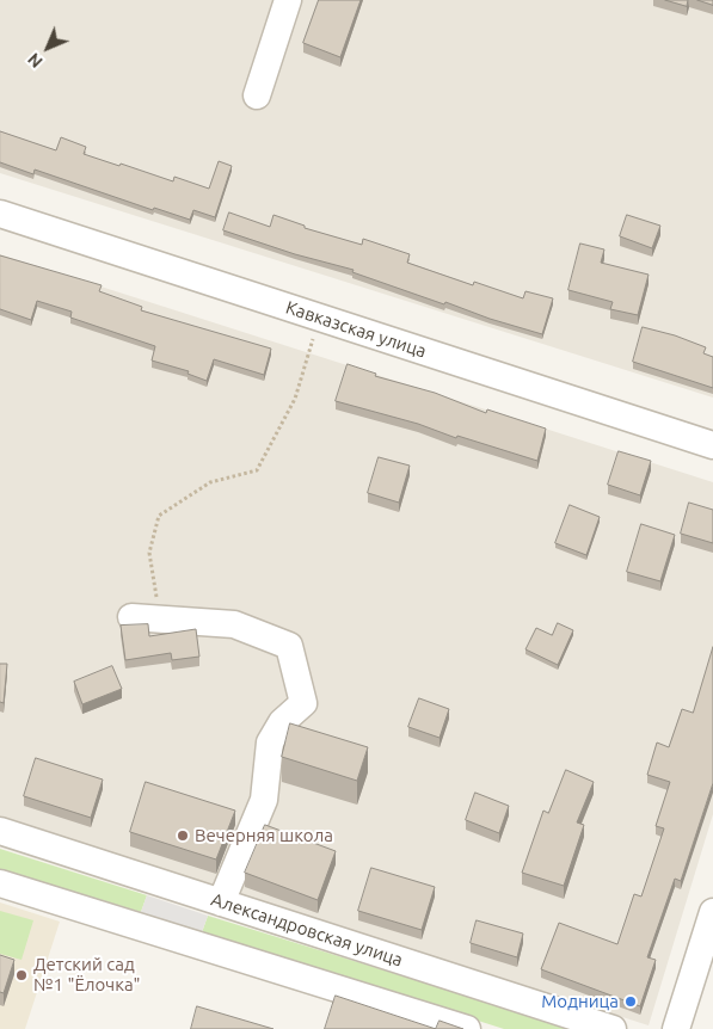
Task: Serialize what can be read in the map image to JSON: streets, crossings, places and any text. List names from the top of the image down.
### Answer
{
  "streets": {
    "street": ["Кавказская улица", "Александровская улица"]
  },
  "places": ["Вечерняя школа", "Детский сад №1 \"Ёлочка\"", "Модница"],
  "north": "bottom left"
}
